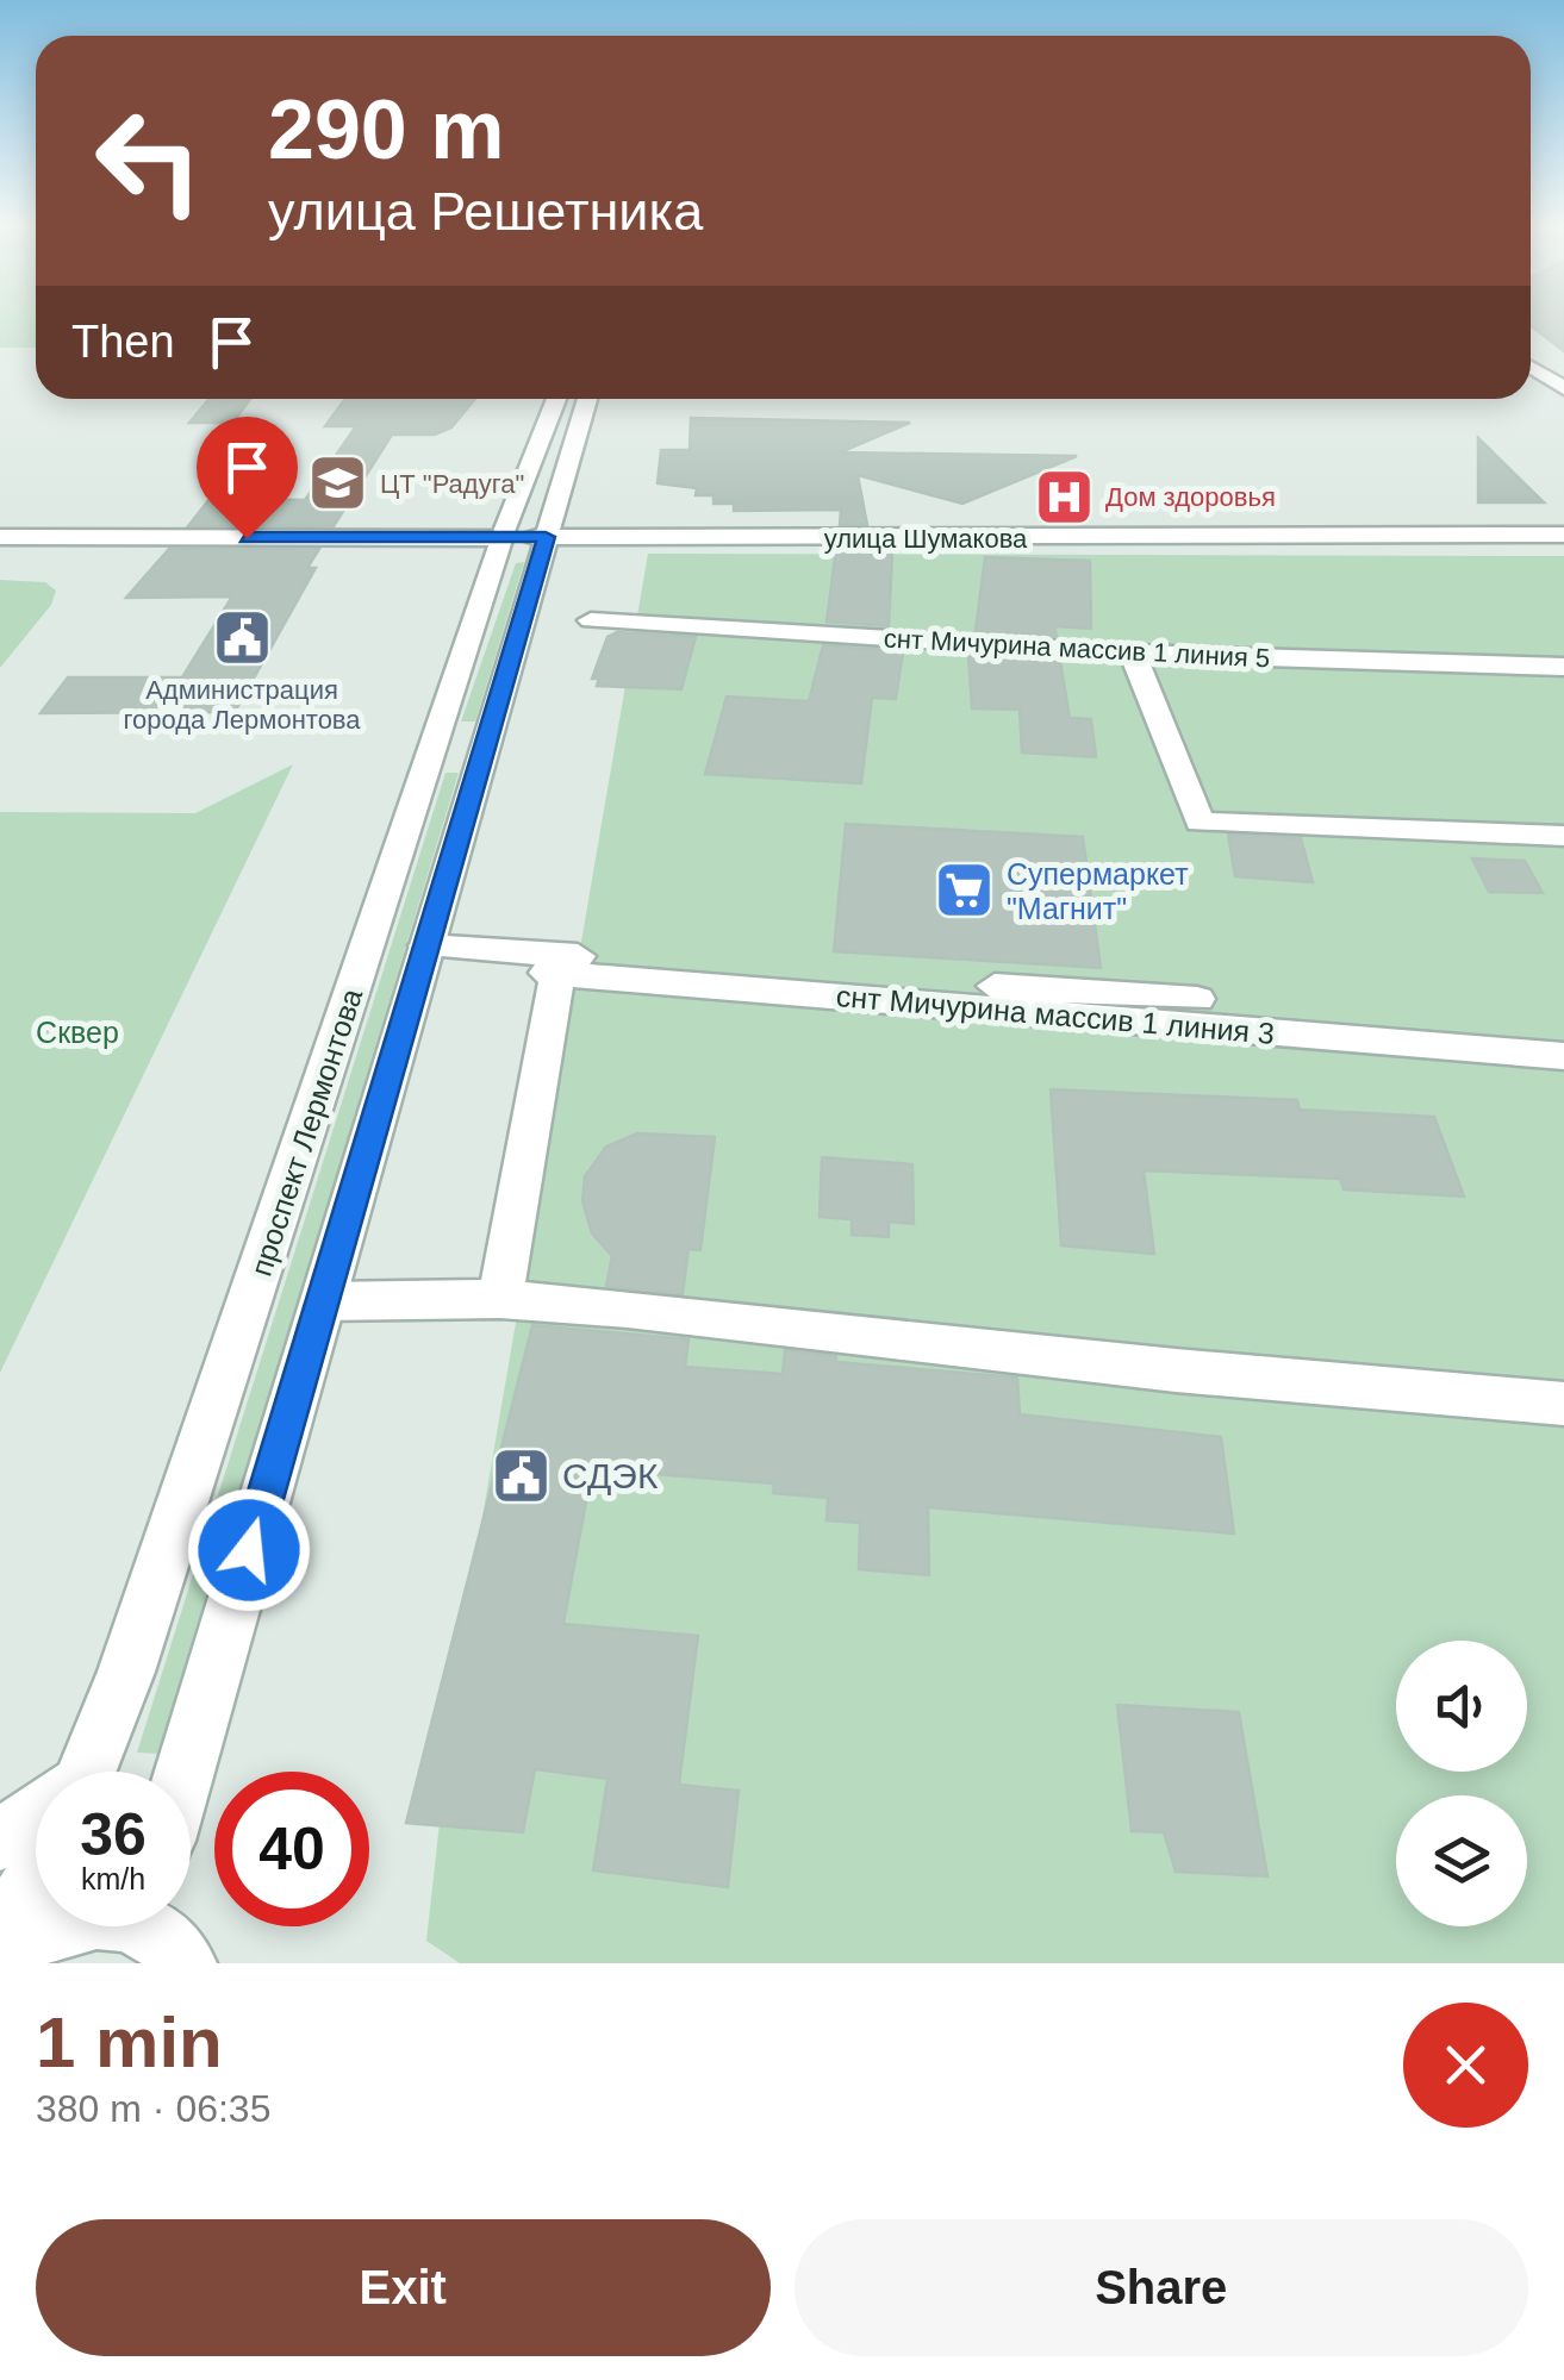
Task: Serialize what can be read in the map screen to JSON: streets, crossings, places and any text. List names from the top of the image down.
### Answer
{
  "streets": {
    "street": [
      "улица Шумакова",
      "снт Мичурина массив 1 линия 5",
      "снт Мичурина массив 1 линия 3",
      "проспект Лермонтова"
    ]
  },
  "crossings": [
    ["улица Шумакова", "проспект Лермонтова"]
  ],
  "parks": ["Сквер"],
  "places": {
    "school or university": ["ЦТ \"Радуга\""],
    "hospital": ["Дом здоровья"],
    "public building": ["Администрация города Лермонтова", "СДЭК"],
    "supermarket": ["Супермаркет \"Магнит\""]
  },
  "page": {
    "turn": ["290 m", "улица Решетника"],
    "then": "Then",
    "speed": "36 km/h",
    "limit": "40",
    "heading": ["1 min", "380 m · 06:35"],
    "buttons": ["Exit", "Share"]
  }
}
